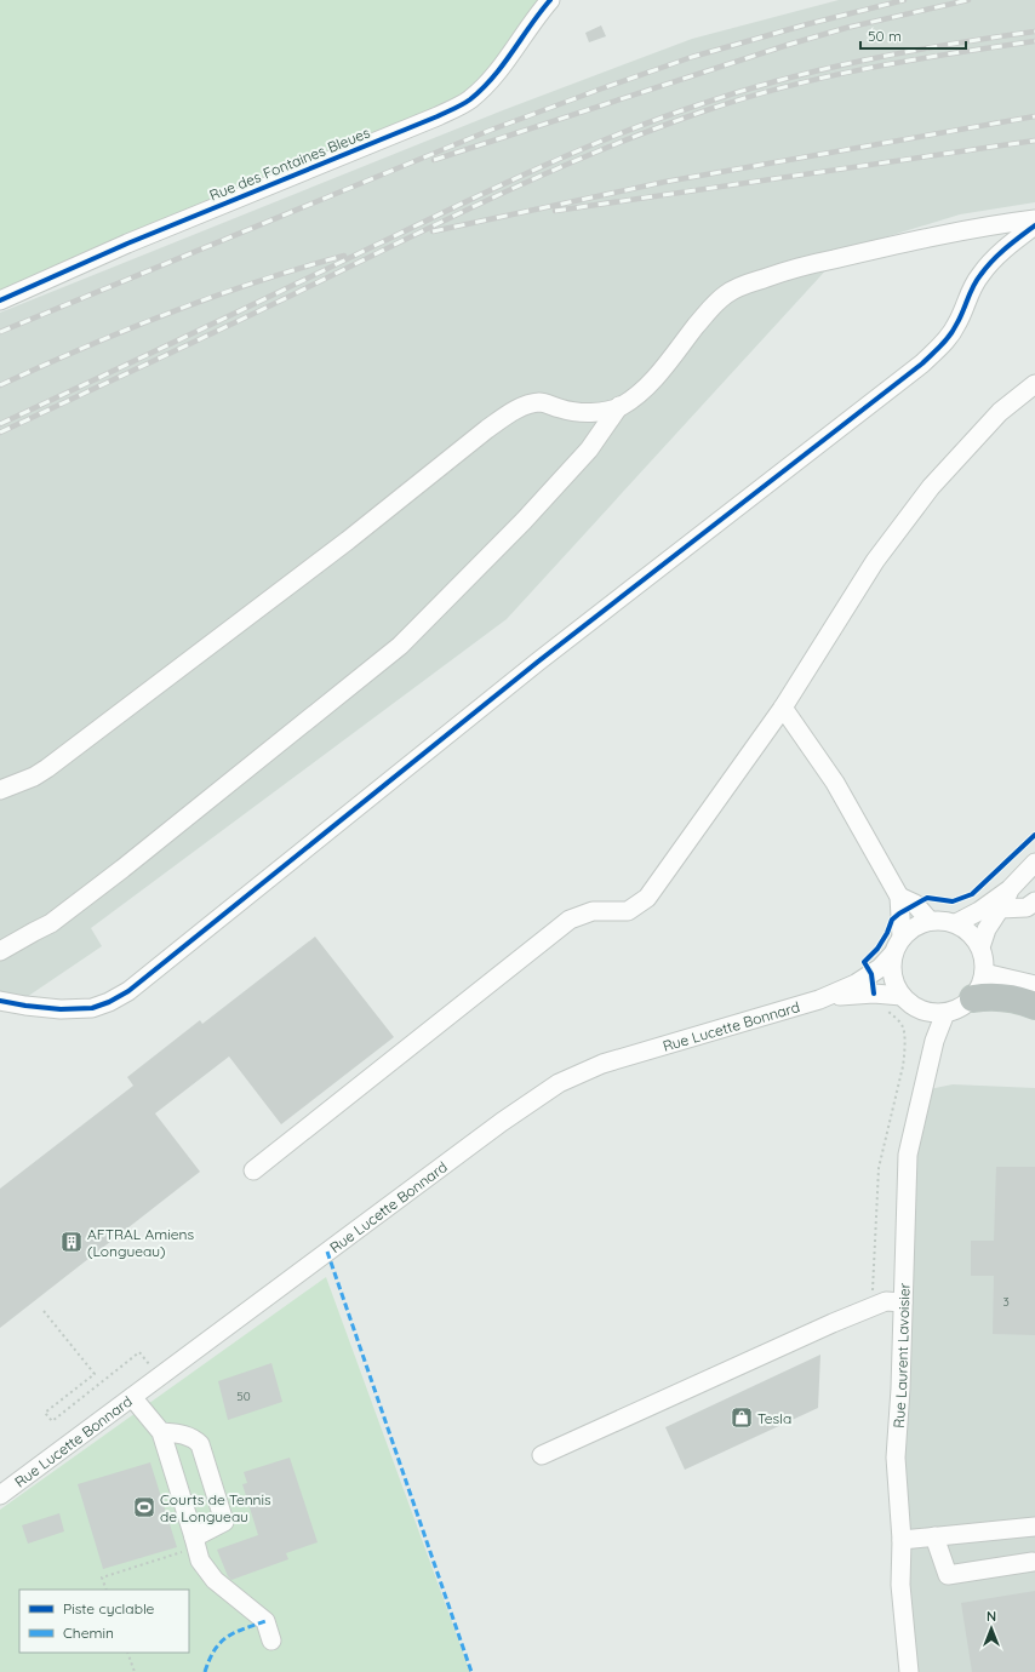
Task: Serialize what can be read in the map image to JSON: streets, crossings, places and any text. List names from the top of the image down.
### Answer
{
  "streets": {
    "street": ["Rue des Fontaines Bleues", "Rue Lucette Bonnard", "Rue Laurent Lavoisier"]
  },
  "crossings": [
    ["Rue Lucette Bonnard", "Rue Laurent Lavoisier"]
  ],
  "places": {
    "building": ["AFTRAL Amiens (Longueau)"],
    "shop": ["Tesla"],
    "sports": ["Courts de Tennis de Longueau"]
  },
  "house_numbers": ["3", "50"],
  "legend": ["Piste cyclable", "Chemin"],
  "scale_bar": "50 m",
  "north": "top"
}
